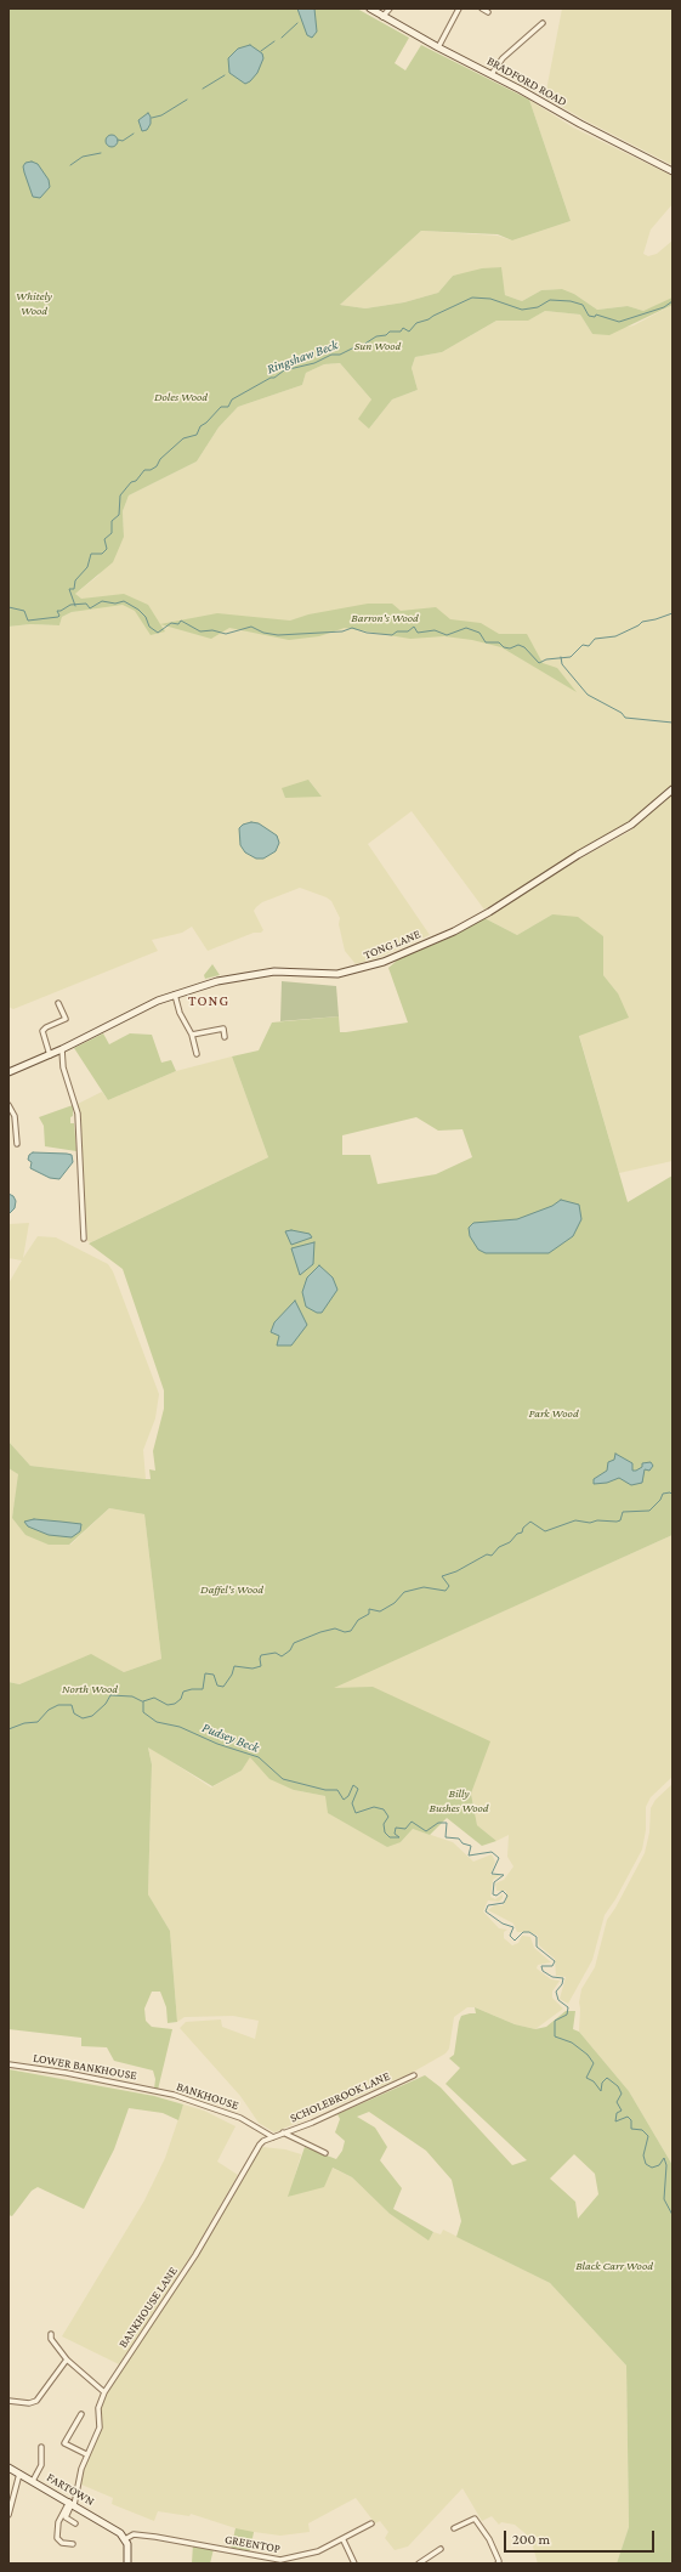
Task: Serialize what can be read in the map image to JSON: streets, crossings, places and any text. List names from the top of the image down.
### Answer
{
  "streets": {
    "street": [
      "BRADFORD ROAD",
      "TONG LANE",
      "LOWER BANKHOUSE",
      "BANKHOUSE",
      "SCHOLEBROOK LANE",
      "BANKHOUSE LANE",
      "FARTOWN",
      "GREENTOP"
    ]
  },
  "crossings": [
    ["LOWER BANKHOUSE", "BANKHOUSE"],
    ["BANKHOUSE", "SCHOLEBROOK LANE"],
    ["BANKHOUSE", "BANKHOUSE LANE"],
    ["SCHOLEBROOK LANE", "BANKHOUSE LANE"],
    ["BANKHOUSE LANE", "FARTOWN"],
    ["FARTOWN", "GREENTOP"]
  ],
  "districts": ["TONG"],
  "water": ["Ringshaw Beck", "Pudsey Beck"],
  "parks": [
    "Whitely Wood",
    "Sun Wood",
    "Doles Wood",
    "Barron's Wood",
    "Park Wood",
    "Daffel's Wood",
    "North Wood",
    "Billy Bushes Wood",
    "Black Carr Wood"
  ],
  "scale_bar": "200 m"
}
